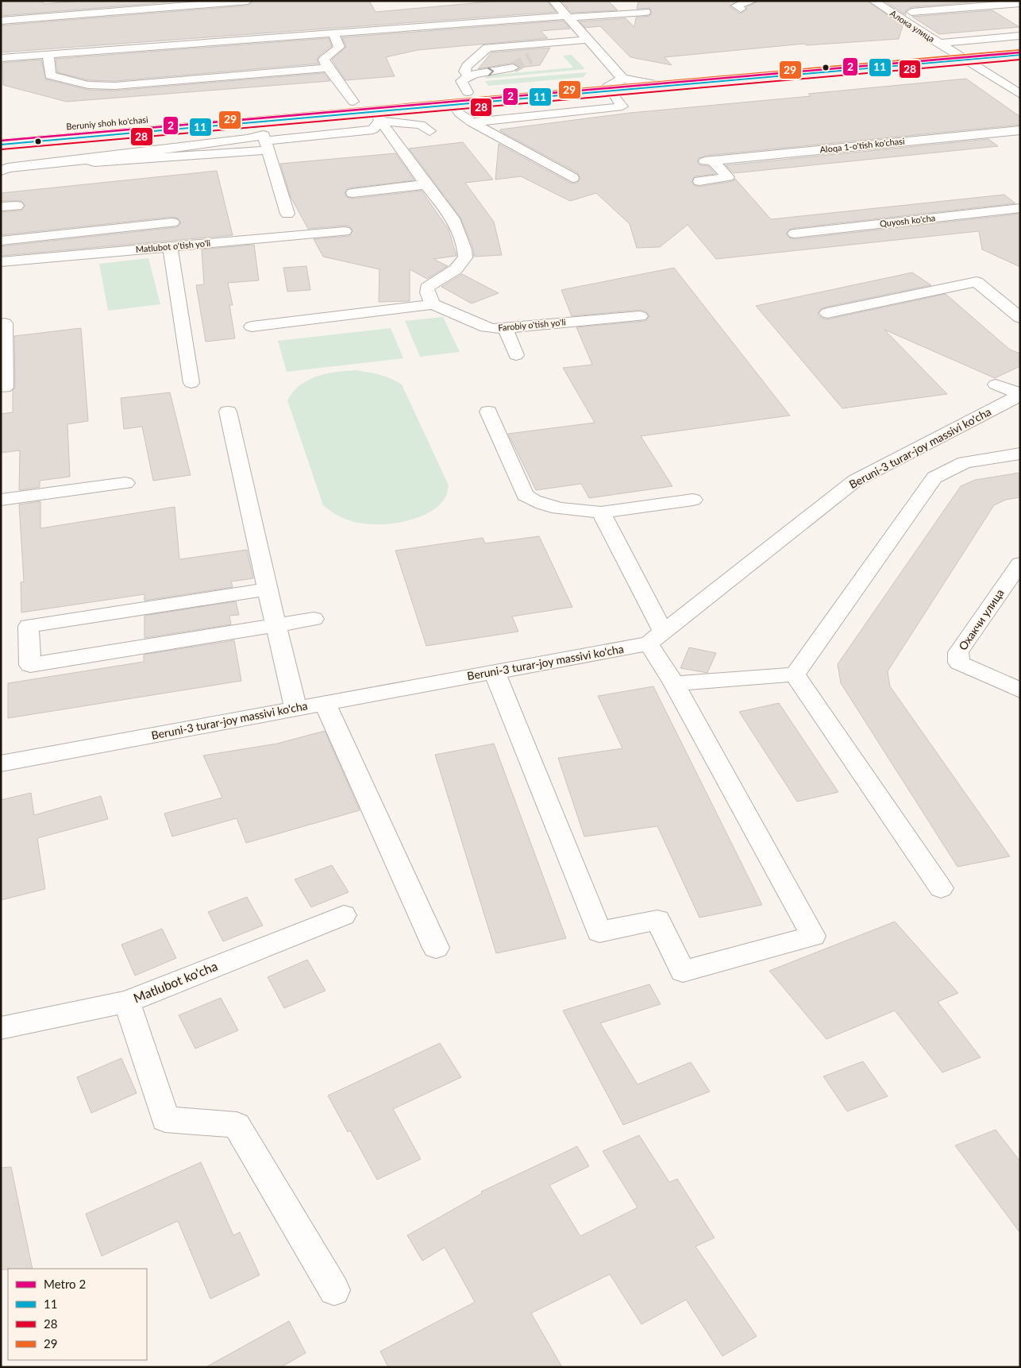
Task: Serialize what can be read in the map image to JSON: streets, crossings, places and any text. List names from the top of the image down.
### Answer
{
  "streets": {
    "main road": ["Beruniy shoh ko'chasi"],
    "street": [
      "Алока улица",
      "Aloqa 1-o'tish ko'chasi",
      "Quyosh ko'cha",
      "Matlubot o'tish yo'li",
      "Farobiy o'tish yo'li",
      "Beruni-3 turar-joy massivi ko'cha",
      "Охакчи улица",
      "Matlubot ko'cha"
    ]
  },
  "crossings": [
    ["Алока улица", "Beruniy shoh ko'chasi"]
  ],
  "lines": [
    "transit line 29",
    "metro line 2",
    "transit line 11",
    "transit line 28"
  ],
  "legend": [
    "Metro 2",
    "11",
    "28",
    "29"
  ]
}
